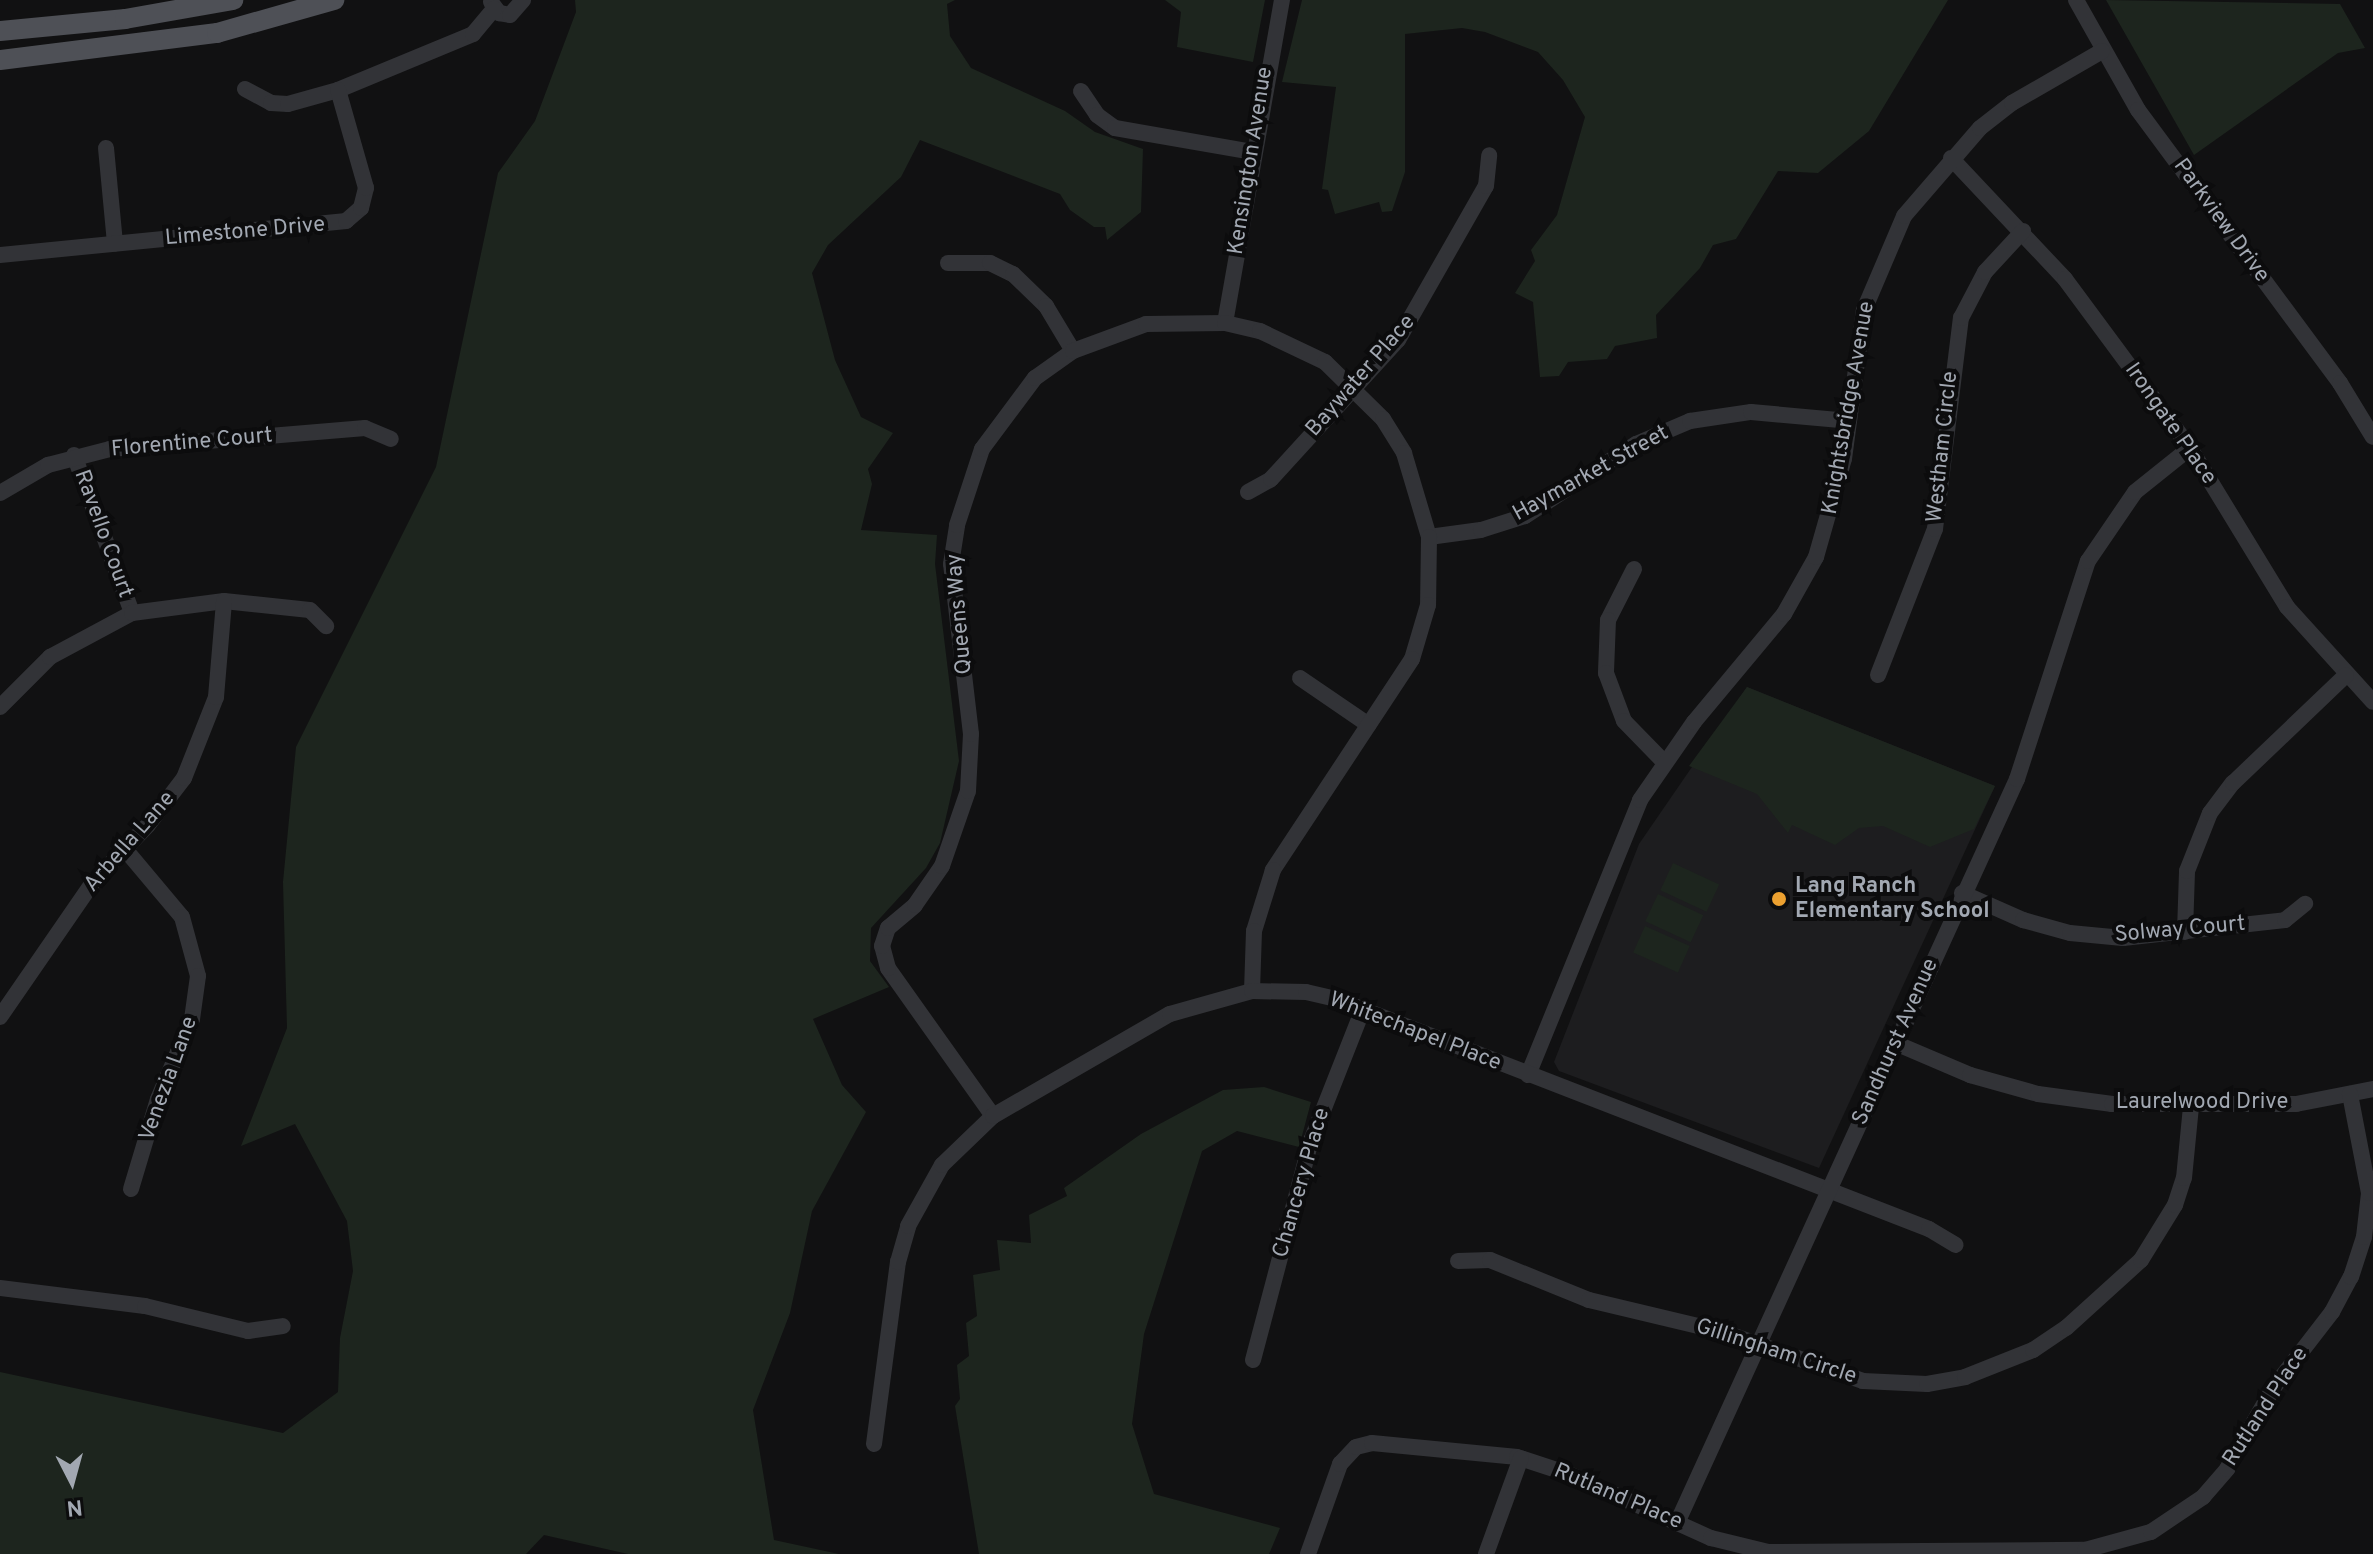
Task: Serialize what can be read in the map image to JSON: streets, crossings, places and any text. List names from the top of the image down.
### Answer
{
  "streets": {
    "street": [
      "Kensington Avenue",
      "Parkview Drive",
      "Limestone Drive",
      "Baywater Place",
      "Knightsbridge Avenue",
      "Irongate Place",
      "Florentine Court",
      "Westham Circle",
      "Haymarket Street",
      "Ravello Court",
      "Queens Way",
      "Arbella Lane",
      "Solway Court",
      "Whitechapel Place",
      "Sandhurst Avenue",
      "Venezia Lane",
      "Laurelwood Drive",
      "Chancery Place",
      "Gillingham Circle",
      "Rutland Place"
    ]
  },
  "crossings": [
    ["Kensington Avenue", "Queens Way"],
    ["Parkview Drive", "Knightsbridge Avenue"],
    ["Baywater Place", "Queens Way"],
    ["Knightsbridge Avenue", "Irongate Place"],
    ["Knightsbridge Avenue", "Haymarket Street"],
    ["Knightsbridge Avenue", "Whitechapel Place"],
    ["Irongate Place", "Westham Circle"],
    ["Irongate Place", "Sandhurst Avenue"],
    ["Florentine Court", "Ravello Court"],
    ["Haymarket Street", "Queens Way"],
    ["Queens Way", "Whitechapel Place"],
    ["Arbella Lane", "Venezia Lane"],
    ["Solway Court", "Sandhurst Avenue"],
    ["Whitechapel Place", "Sandhurst Avenue"],
    ["Whitechapel Place", "Chancery Place"],
    ["Sandhurst Avenue", "Laurelwood Drive"],
    ["Sandhurst Avenue", "Gillingham Circle"],
    ["Sandhurst Avenue", "Rutland Place"],
    ["Laurelwood Drive", "Gillingham Circle"],
    ["Laurelwood Drive", "Rutland Place"]
  ],
  "places": ["Lang Ranch Elementary School"],
  "north": "bottom"
}
